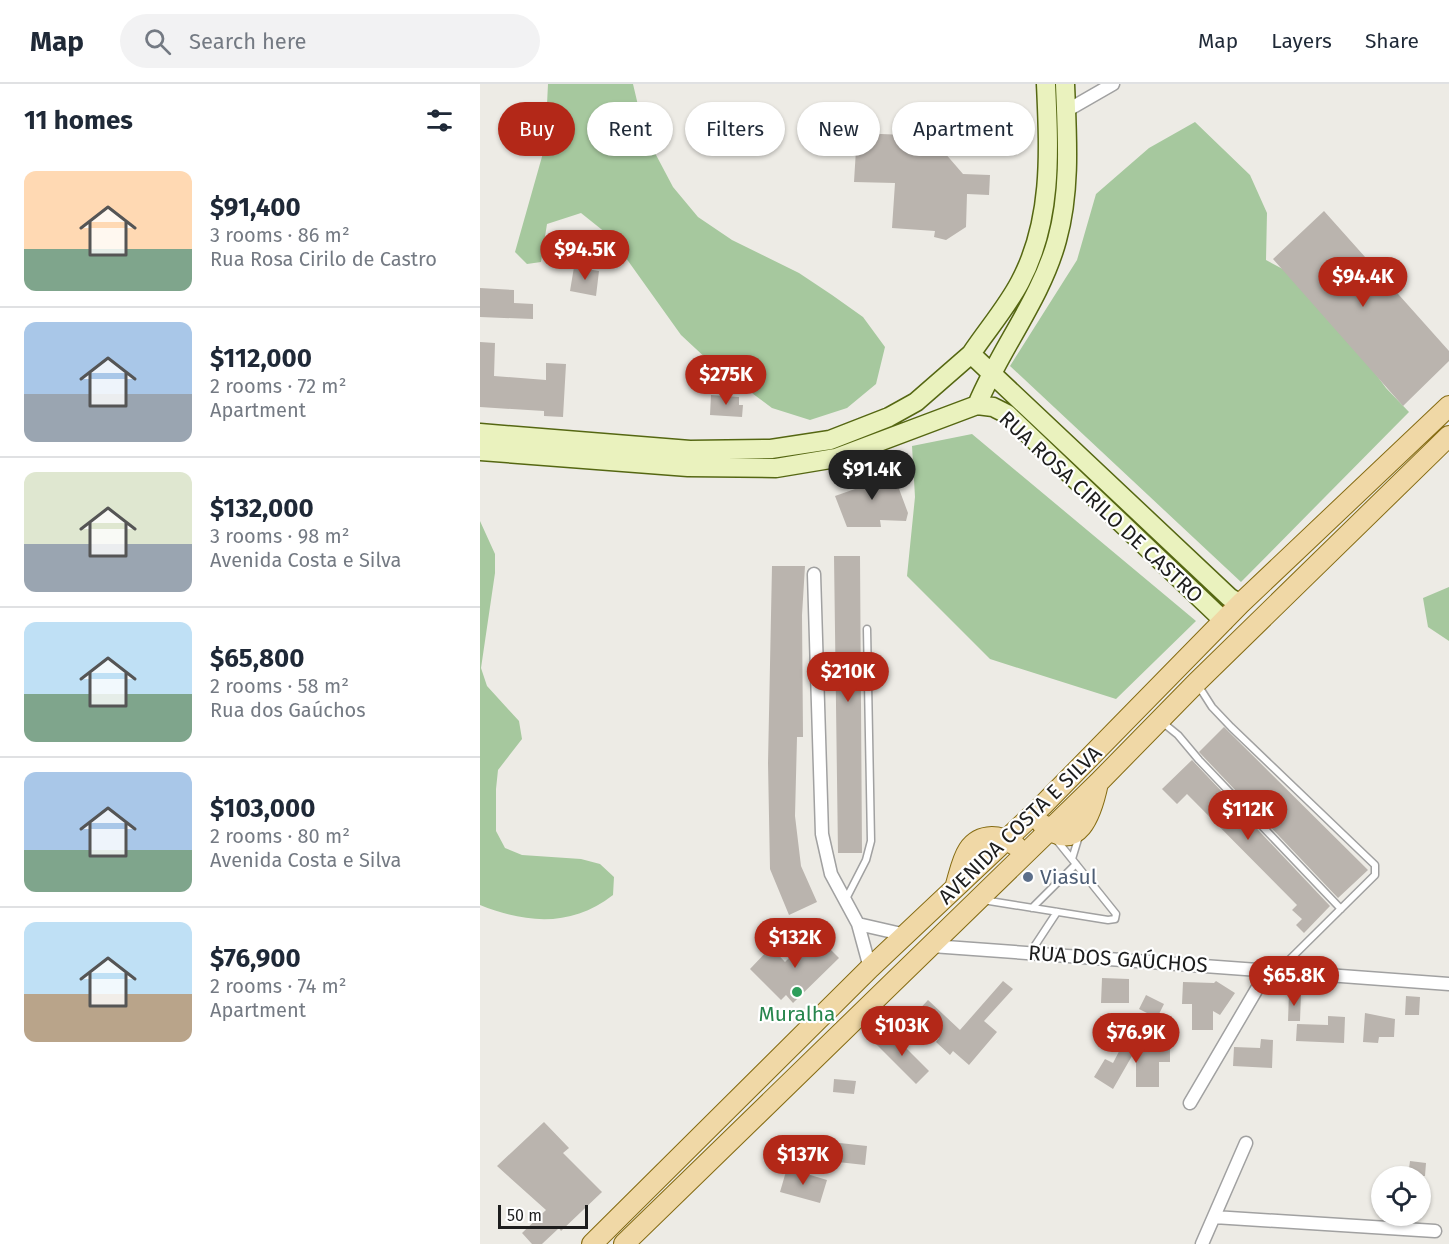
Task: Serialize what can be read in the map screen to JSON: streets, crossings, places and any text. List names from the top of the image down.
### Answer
{
  "streets": {
    "main road": ["RUA ROSA CIRILO DE CASTRO", "AVENIDA COSTA E SILVA"],
    "street": ["RUA DOS GAÚCHOS"]
  },
  "crossings": [
    ["RUA ROSA CIRILO DE CASTRO", "AVENIDA COSTA E SILVA"],
    ["AVENIDA COSTA E SILVA", "RUA DOS GAÚCHOS"]
  ],
  "places": ["Viasul", "Muralha"],
  "scale_bar": "50 m",
  "page": {
    "header": "Map",
    "search": "Search here",
    "nav": ["Map", "Layers", "Share"],
    "heading": "11 homes",
    "chip": [
      "Buy",
      "Rent",
      "Filters",
      "New",
      "Apartment"
    ],
    "list": [
      {
        "name": "$91,400",
        "note": "3 rooms · 86 m² · Rua Rosa Cirilo de Castro"
      },
      {
        "name": "$112,000",
        "note": "2 rooms · 72 m² · Apartment"
      },
      {
        "name": "$132,000",
        "note": "3 rooms · 98 m² · Avenida Costa e Silva"
      },
      {
        "name": "$65,800",
        "note": "2 rooms · 58 m² · Rua dos Gaúchos"
      },
      {
        "name": "$103,000",
        "note": "2 rooms · 80 m² · Avenida Costa e Silva"
      },
      {
        "name": "$76,900",
        "note": "2 rooms · 74 m² · Apartment"
      }
    ],
    "price": [
      "$94.5K",
      "$94.4K",
      "$275K",
      "$91.4K",
      "$210K",
      "$112K",
      "$132K",
      "$65.8K",
      "$103K",
      "$76.9K",
      "$137K"
    ],
    "scale": "50 m"
  }
}
